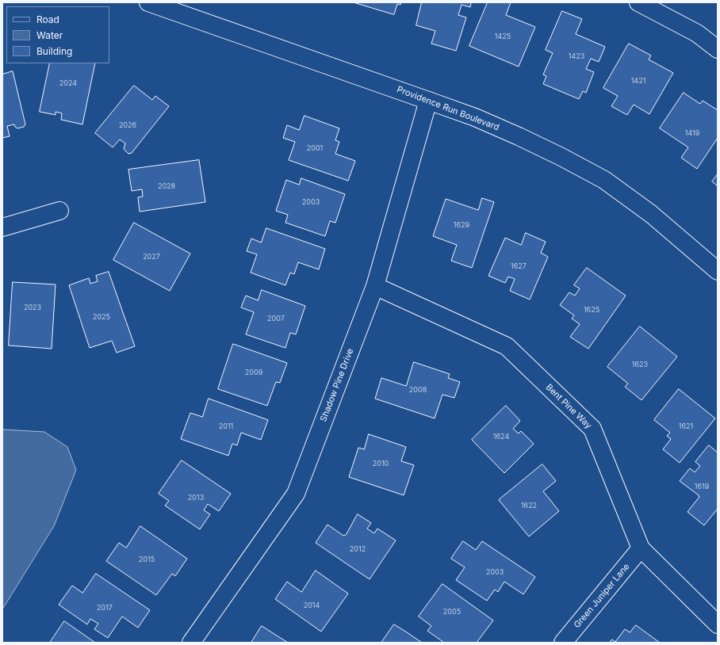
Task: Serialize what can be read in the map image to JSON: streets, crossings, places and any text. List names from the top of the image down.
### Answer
{
  "streets": {
    "street": [
      "Providence Run Boulevard",
      "Shadow Pine Drive",
      "Bent Pine Way",
      "Green Juniper Lane"
    ]
  },
  "crossings": [
    ["Providence Run Boulevard", "Shadow Pine Drive"],
    ["Shadow Pine Drive", "Bent Pine Way"],
    ["Bent Pine Way", "Green Juniper Lane"]
  ],
  "house_numbers": [
    "1425",
    "1423",
    "1421",
    "2024",
    "2026",
    "1419",
    "2001",
    "2028",
    "2003",
    "1629",
    "2027",
    "1627",
    "2023",
    "1625",
    "2025",
    "2007",
    "1623",
    "2009",
    "2008",
    "2011",
    "1621",
    "1624",
    "2010",
    "1619",
    "2013",
    "1622",
    "2012",
    "2015",
    "2003",
    "2014",
    "2017",
    "2005"
  ],
  "legend": ["Road", "Water", "Building"]
}
